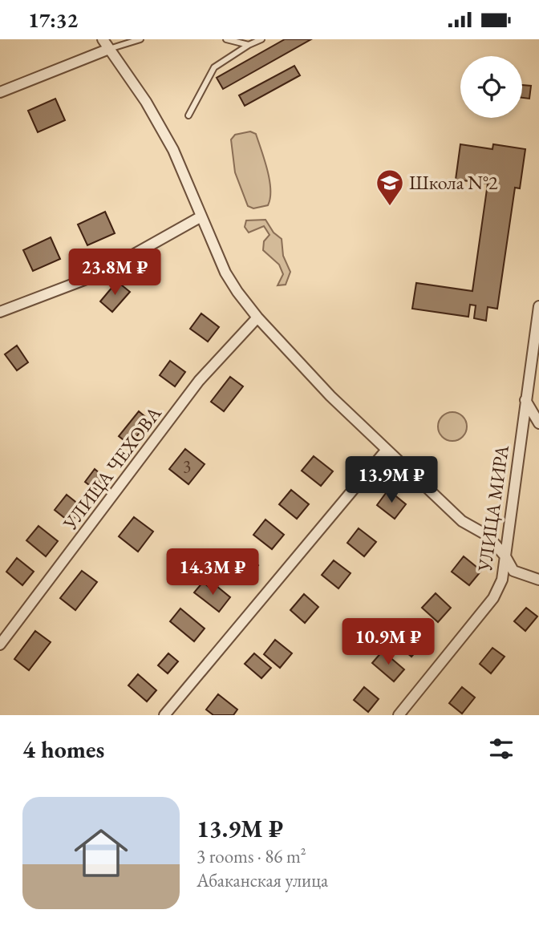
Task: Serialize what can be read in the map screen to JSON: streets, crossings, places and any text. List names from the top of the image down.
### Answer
{
  "streets": {
    "street": ["УЛИЦА ЧЕХОВА", "УЛИЦА МИРА"]
  },
  "places": {
    "school or university": ["Школа N°2"]
  },
  "house_numbers": ["3"],
  "page": {
    "status": "17:32",
    "price": [
      "23.8M ₽",
      "13.9M ₽",
      "14.3M ₽",
      "10.9M ₽"
    ],
    "heading": "4 homes",
    "list": [
      {
        "name": "13.9M ₽",
        "note": "3 rooms · 86 m² · Абаканская улица"
      }
    ]
  }
}
